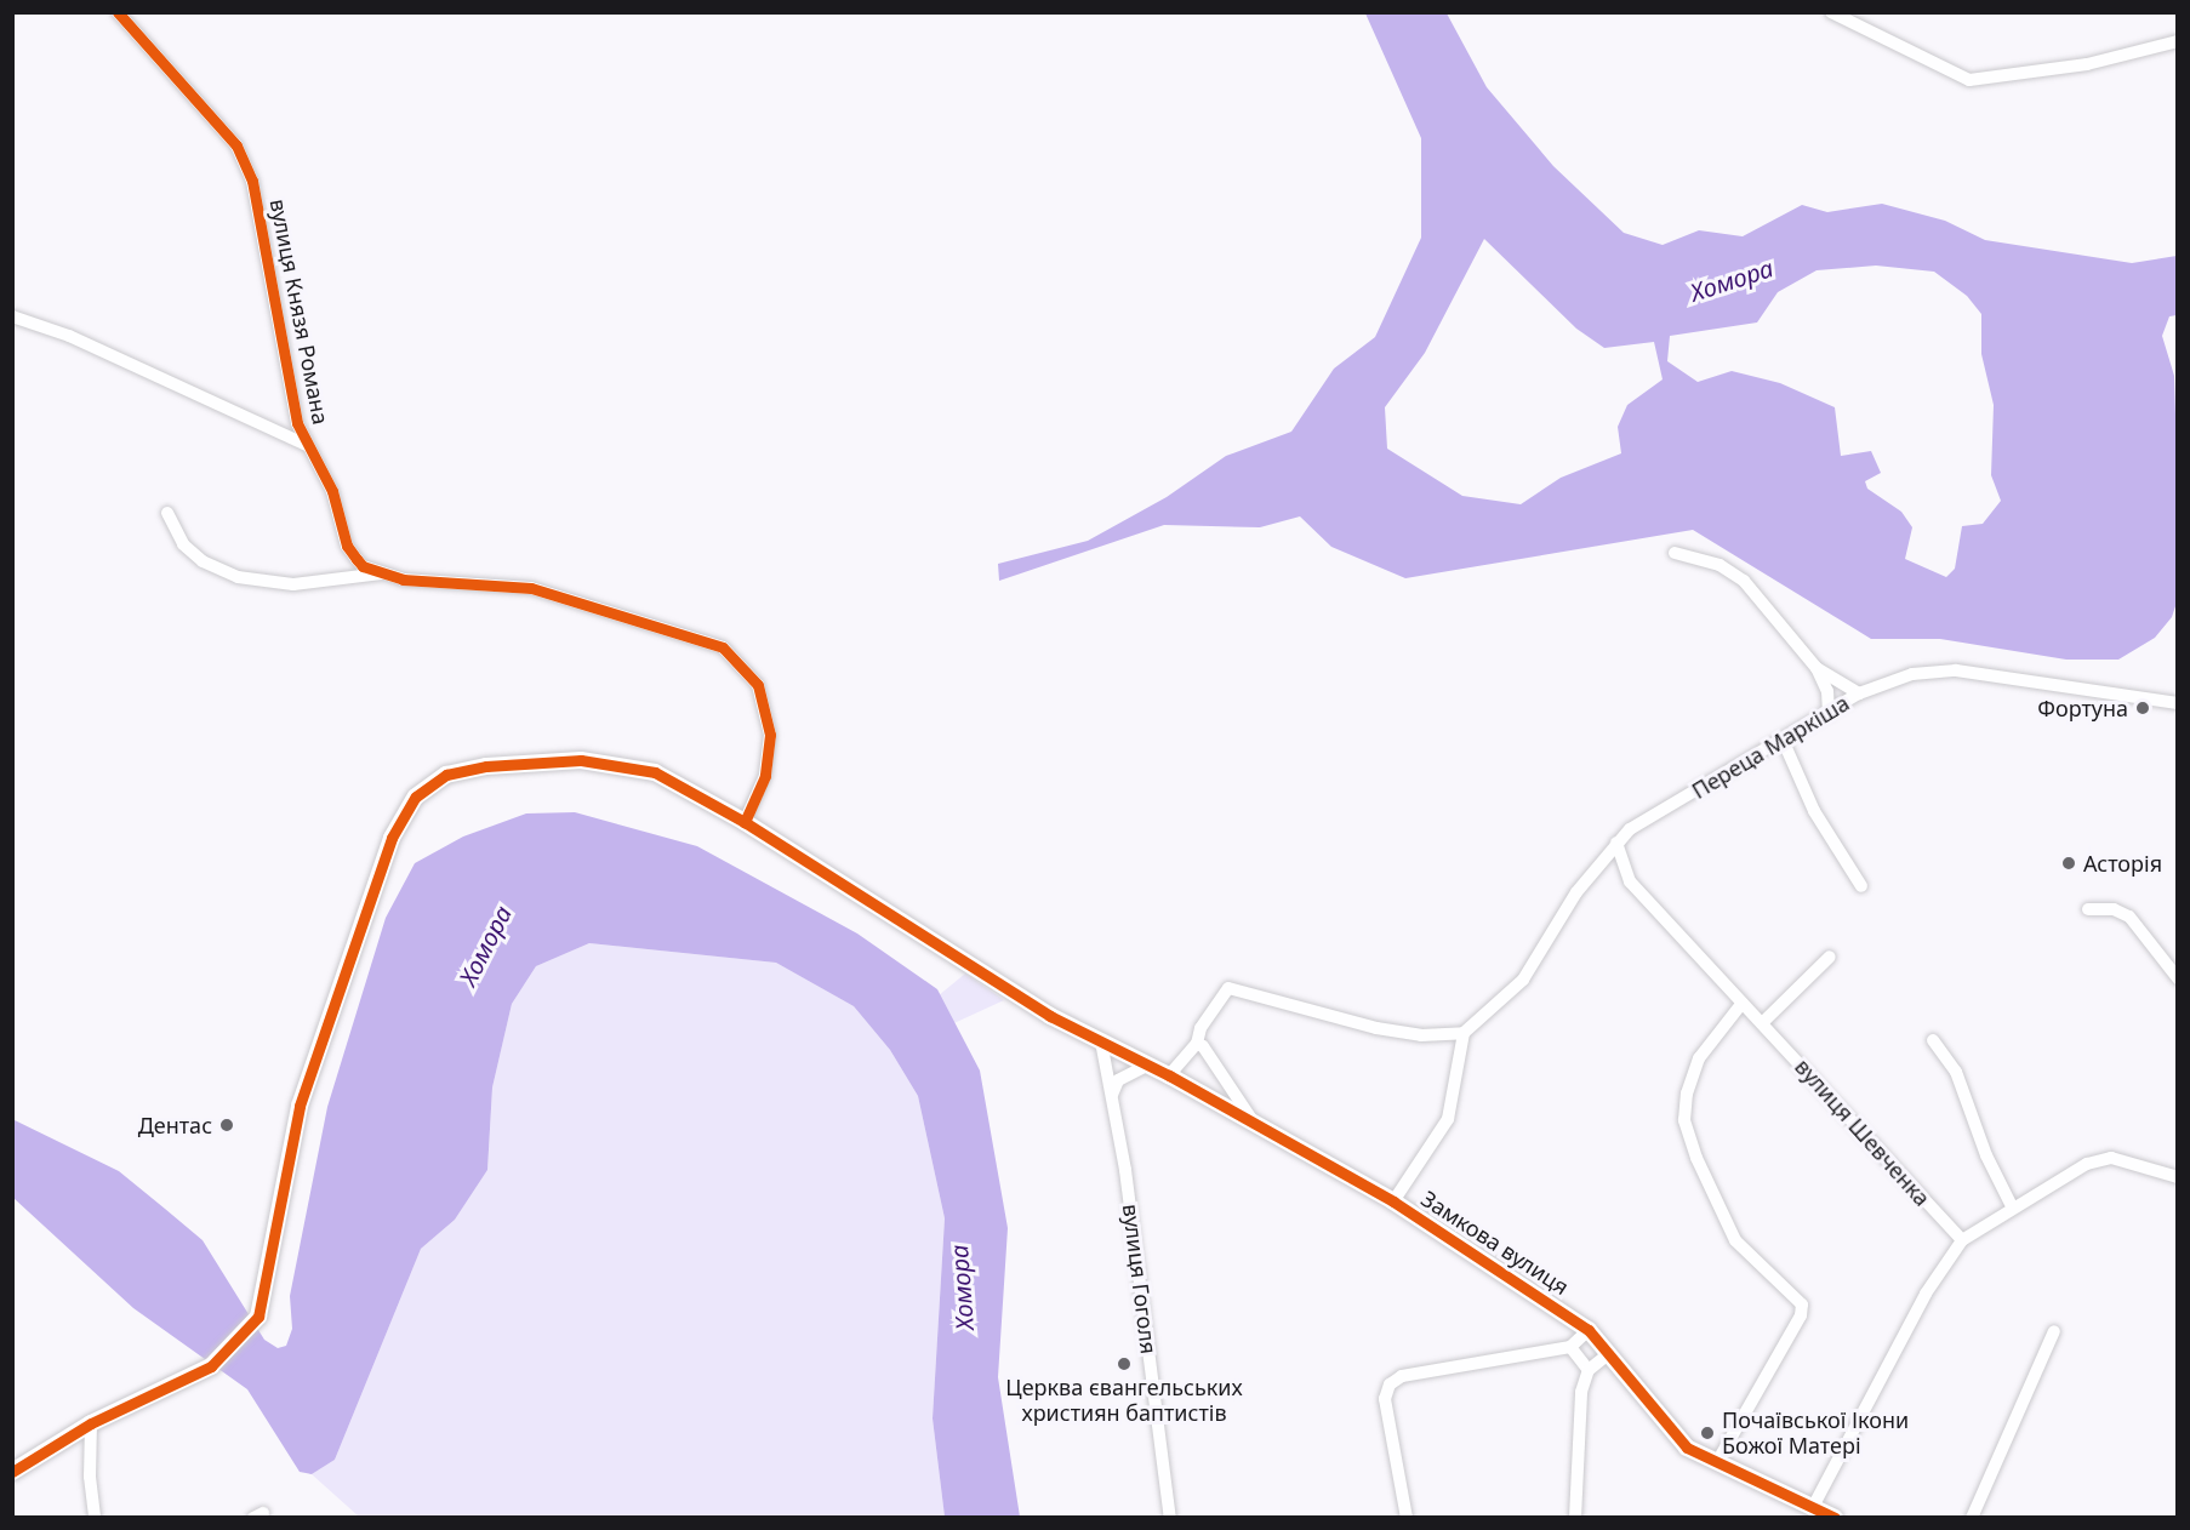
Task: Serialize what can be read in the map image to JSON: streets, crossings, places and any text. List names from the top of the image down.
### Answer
{
  "streets": {
    "street": [
      "вулиця Князя Романа",
      "Переца Маркіша",
      "вулиця Шевченка",
      "Замкова вулиця",
      "вулиця Гоголя"
    ]
  },
  "crossings": [
    ["Переца Маркіша", "вулиця Шевченка"],
    ["Замкова вулиця", "вулиця Гоголя"]
  ],
  "water": ["Хомора"],
  "places": [
    "Фортуна",
    "Асторія",
    "Дентас",
    "Церква євангельських християн баптистів",
    "Почаївської Ікони Божої Матері"
  ]
}
